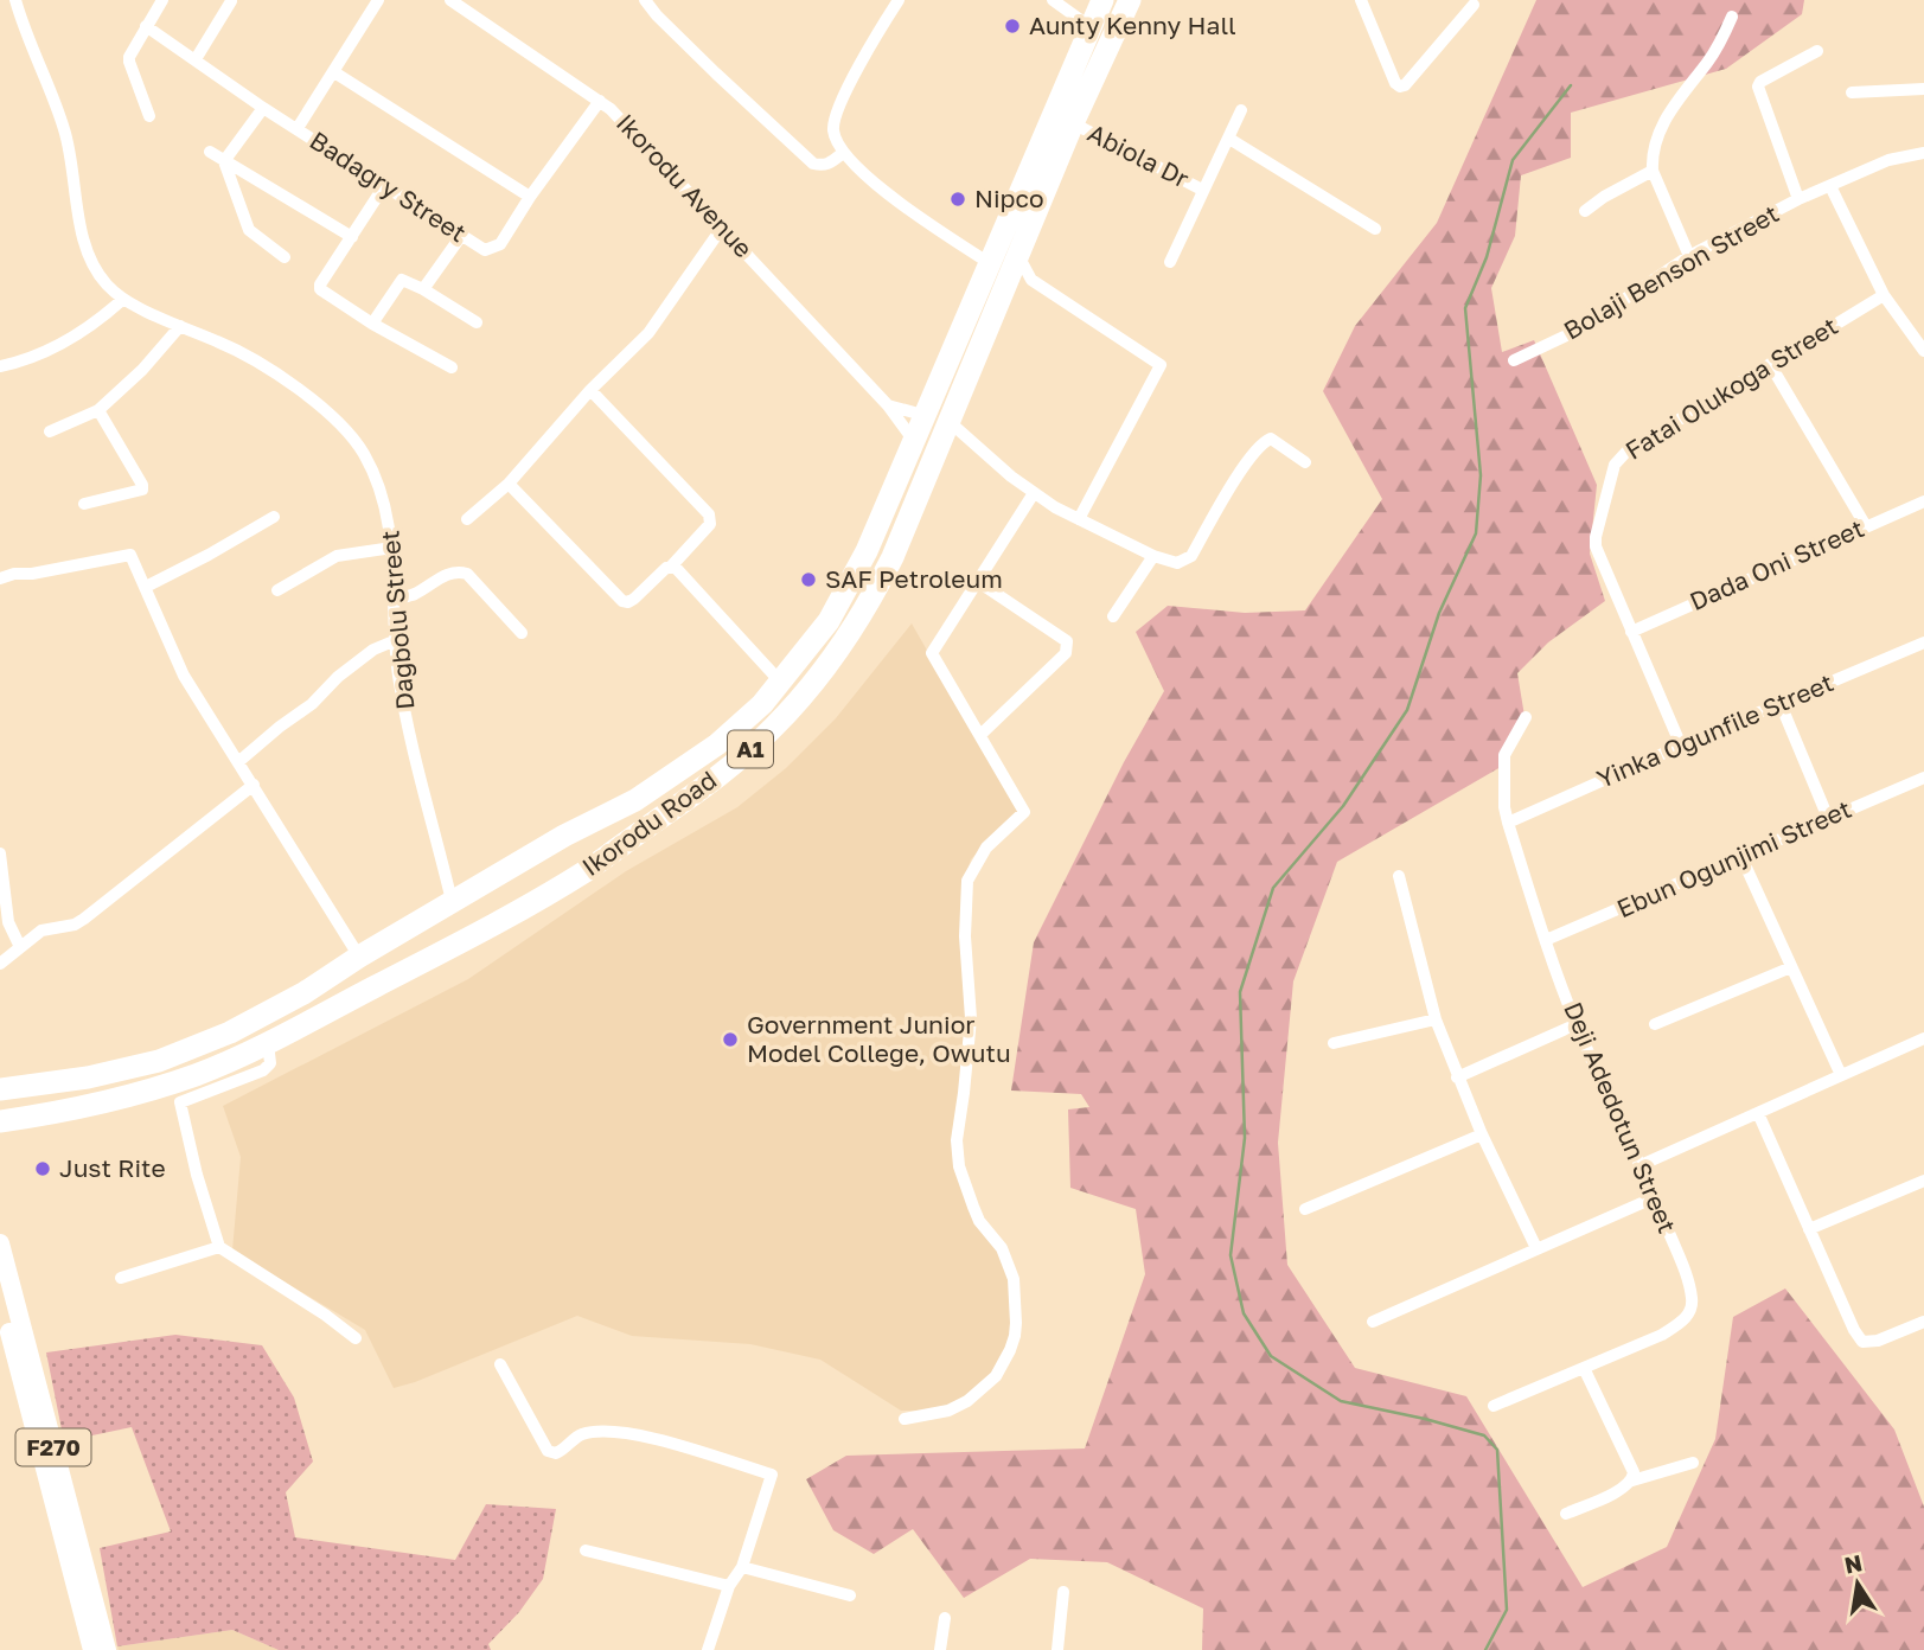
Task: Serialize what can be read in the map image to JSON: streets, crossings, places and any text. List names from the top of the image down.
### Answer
{
  "streets": {
    "highway": ["A1", "Ikorodu Road"],
    "main road": ["F270"],
    "street": [
      "Abiola Dr",
      "Ikorodu Avenue",
      "Badagry Street",
      "Bolaji Benson Street",
      "Fatai Olukoga Street",
      "Dada Oni Street",
      "Dagbolu Street",
      "Yinka Ogunfile Street",
      "Ebun Ogunjimi Street",
      "Deji Adedotun Street"
    ]
  },
  "crossings": [
    ["Abiola Dr", "Ikorodu Road"],
    ["Ikorodu Avenue", "Badagry Street"],
    ["Ikorodu Avenue", "Ikorodu Road"],
    ["Fatai Olukoga Street", "Dada Oni Street"],
    ["Fatai Olukoga Street", "Yinka Ogunfile Street"],
    ["Dagbolu Street", "Ikorodu Road"],
    ["Yinka Ogunfile Street", "Deji Adedotun Street"],
    ["Ebun Ogunjimi Street", "Deji Adedotun Street"]
  ],
  "places": [
    "Aunty Kenny Hall",
    "Nipco",
    "SAF Petroleum",
    "Government Junior Model College, Owutu",
    "Just Rite"
  ],
  "north": "top"
}
